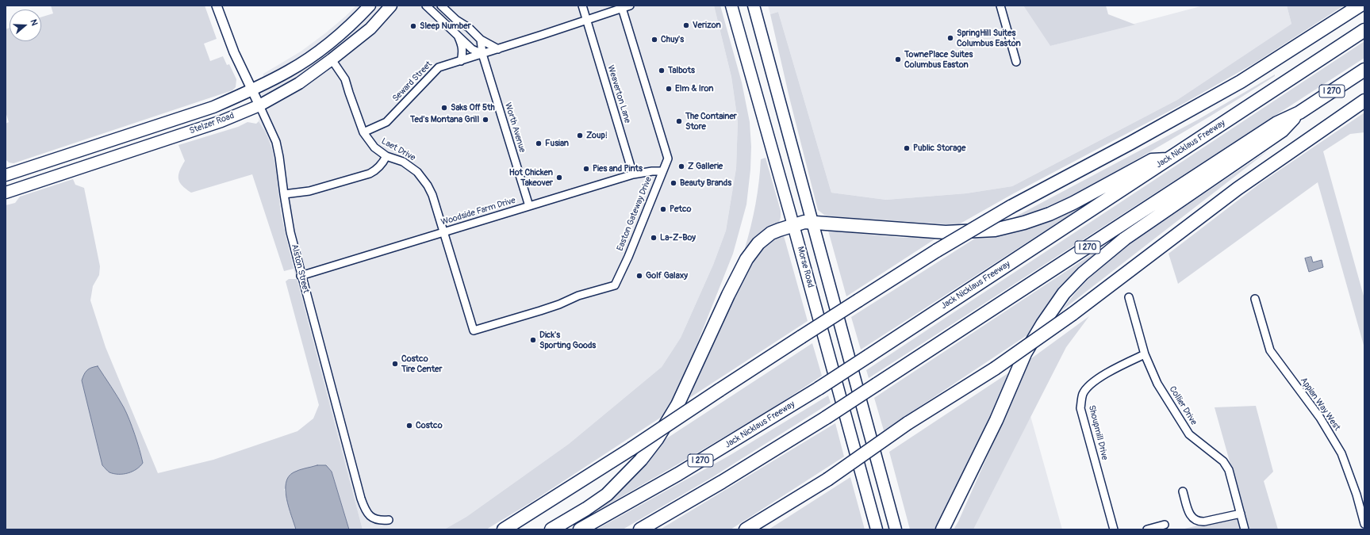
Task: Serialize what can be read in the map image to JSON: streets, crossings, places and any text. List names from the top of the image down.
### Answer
{
  "streets": {
    "highway": ["I 270", "Jack Nicklaus Freeway"],
    "main road": ["Stelzer Road", "Morse Road"],
    "street": [
      "Seward Street",
      "Weaverton Lane",
      "Worth Avenue",
      "Laet Drive",
      "Woodside Farm Drive",
      "Easton Gateway Drive",
      "Alston Street",
      "Appian Way West",
      "Collier Drive",
      "Shoupmill Drive"
    ]
  },
  "crossings": [
    ["Seward Street", "Weaverton Lane"],
    ["Seward Street", "Worth Avenue"],
    ["Seward Street", "Laet Drive"],
    ["Seward Street", "Easton Gateway Drive"],
    ["Weaverton Lane", "Woodside Farm Drive"],
    ["Stelzer Road", "Laet Drive"],
    ["Stelzer Road", "Alston Street"],
    ["Worth Avenue", "Woodside Farm Drive"],
    ["Laet Drive", "Woodside Farm Drive"],
    ["Laet Drive", "Easton Gateway Drive"],
    ["Woodside Farm Drive", "Easton Gateway Drive"],
    ["Woodside Farm Drive", "Alston Street"],
    ["Collier Drive", "Shoupmill Drive"]
  ],
  "places": [
    "Verizon",
    "Sleep Number",
    "SpringHill Suites Columbus Easton",
    "Chuy's",
    "TownePlace Suites Columbus Easton",
    "Talbots",
    "Elm & Iron",
    "Saks Off 5th",
    "Ted's Montana Grill",
    "The Container Store",
    "Zoup!",
    "Fusian",
    "Public Storage",
    "Z Gallerie",
    "Pies and Pints",
    "Hot Chicken Takeover",
    "Beauty Brands",
    "Petco",
    "La-Z-Boy",
    "Golf Galaxy",
    "Dick's Sporting Goods",
    "Costco Tire Center",
    "Costco"
  ],
  "north": "right"
}
